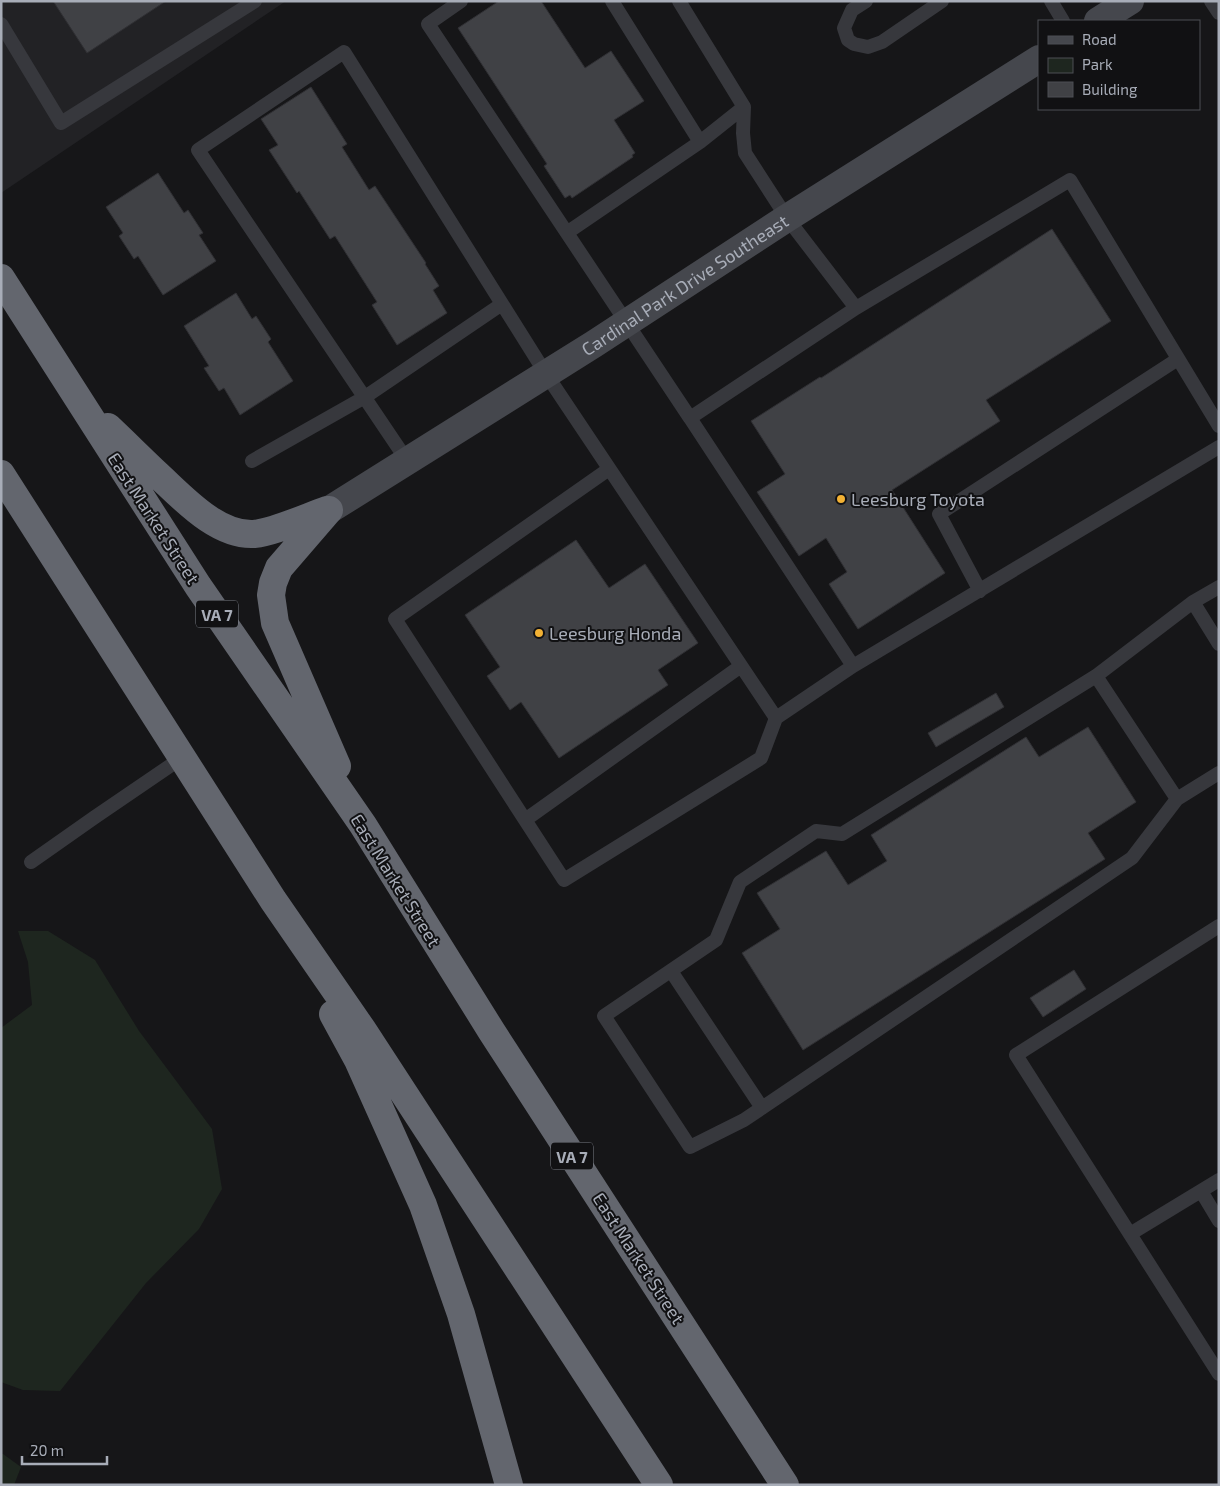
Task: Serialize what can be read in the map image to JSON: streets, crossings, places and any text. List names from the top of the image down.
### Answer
{
  "streets": {
    "highway": ["East Market Street", "VA 7"],
    "street": ["Cardinal Park Drive Southeast"]
  },
  "places": ["Leesburg Toyota", "Leesburg Honda"],
  "legend": ["Road", "Park", "Building"],
  "scale_bar": "20 m"
}
